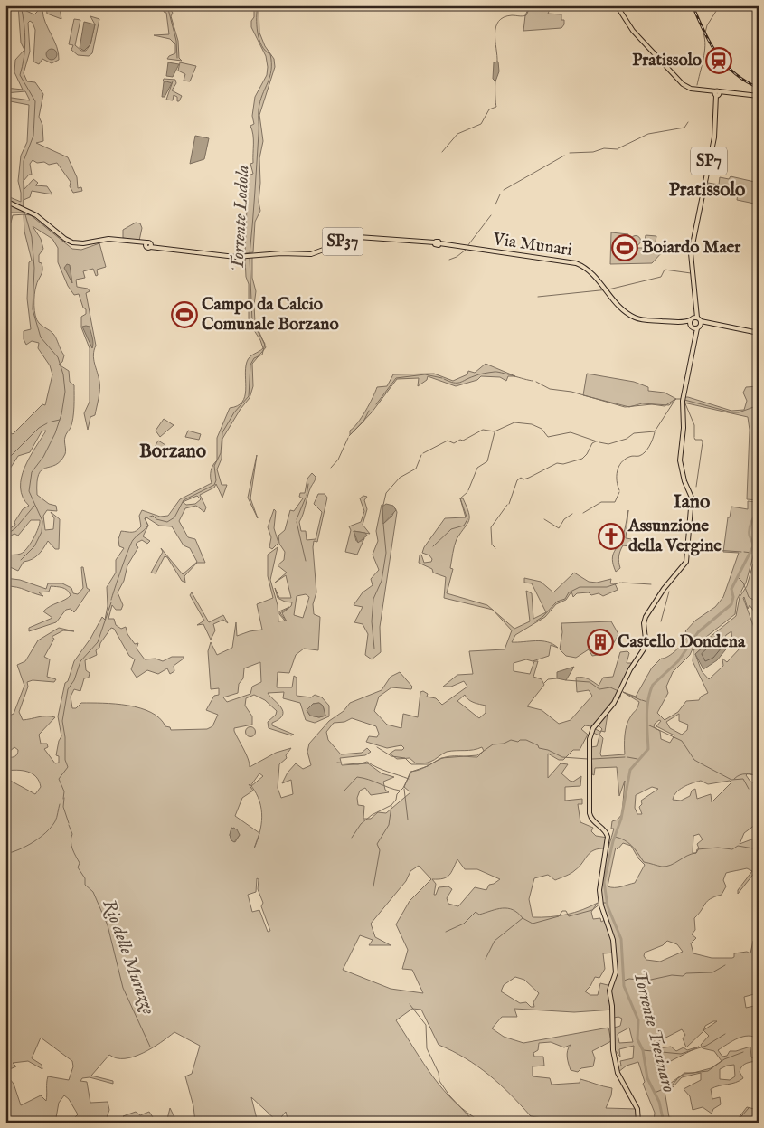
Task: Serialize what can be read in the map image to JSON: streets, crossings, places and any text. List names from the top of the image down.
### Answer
{
  "streets": {
    "main road": ["SP7", "SP37", "Via Munari"]
  },
  "crossings": [
    ["SP7", "Via Munari"]
  ],
  "districts": ["Pratissolo", "Borzano", "Iano"],
  "water": ["Torrente Lodola", "Rio delle Murazze", "Torrente Tresinaro"],
  "places": {
    "station": ["Pratissolo"],
    "sports": ["Boiardo Maer", "Campo da Calcio Comunale Borzano"],
    "church": ["Assunzione della Vergine"],
    "building": ["Castello Dondena"]
  }
}
